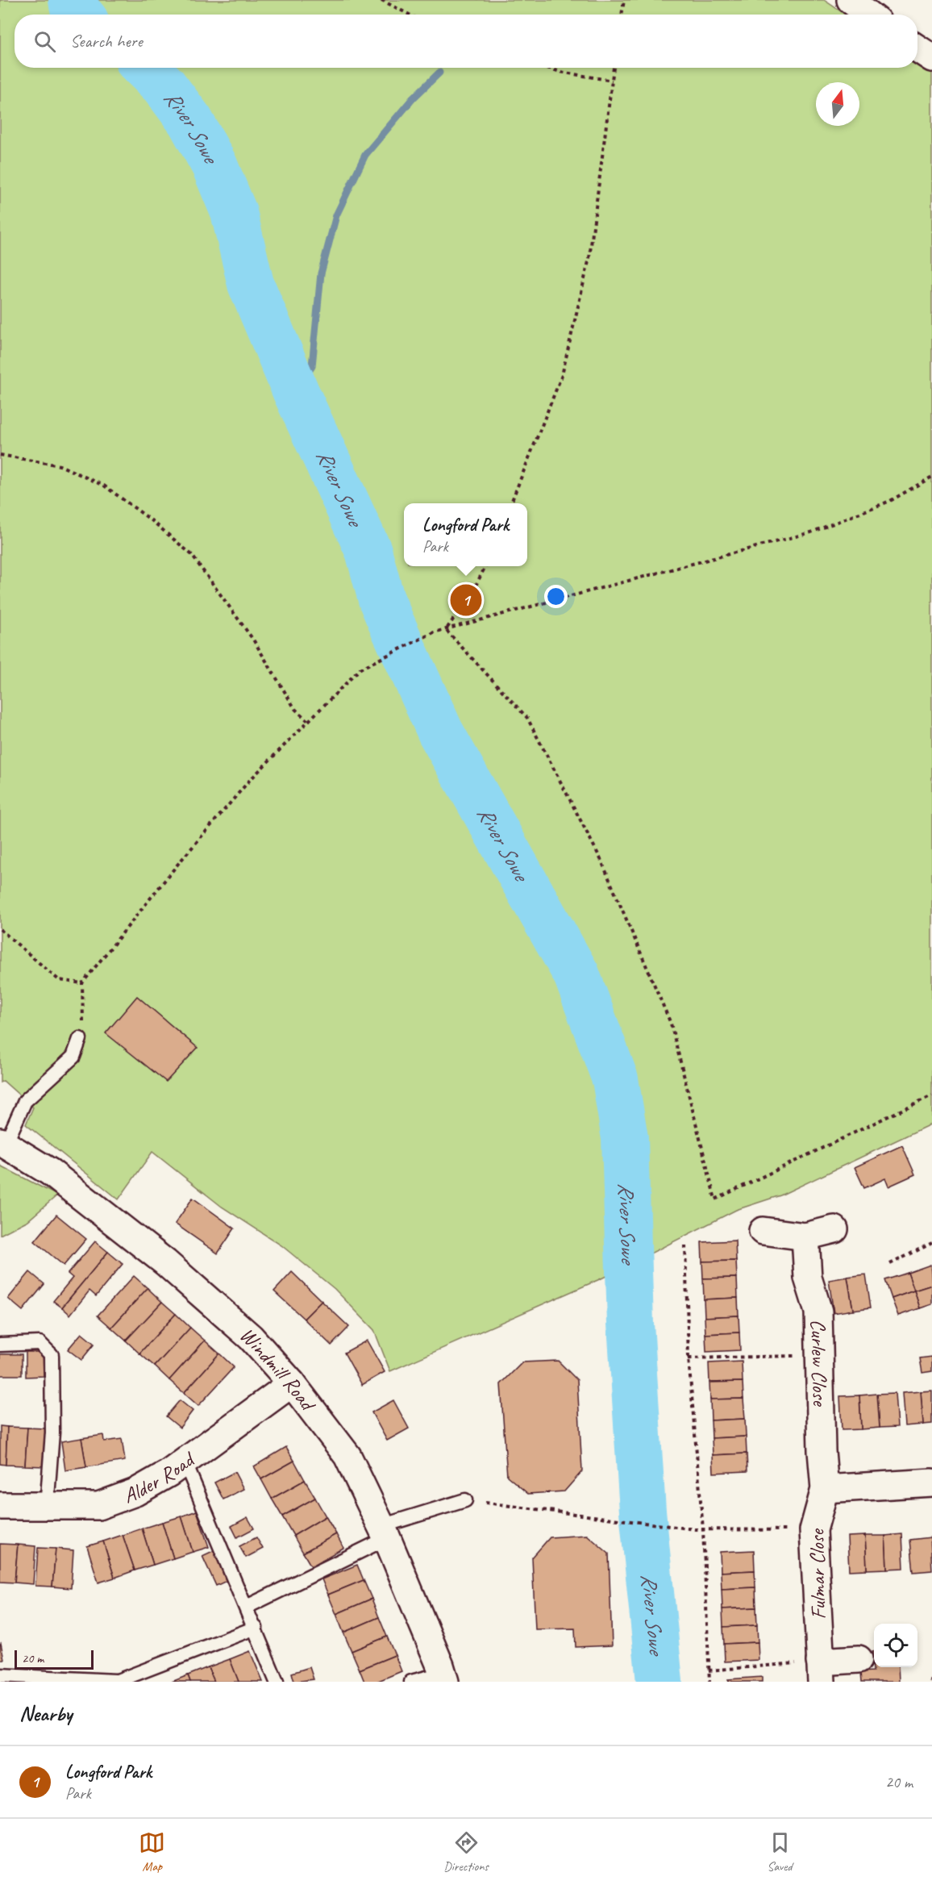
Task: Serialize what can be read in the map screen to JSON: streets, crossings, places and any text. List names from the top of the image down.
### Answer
{
  "streets": {
    "street": [
      "Curlew Close",
      "Windmill Road",
      "Alder Road",
      "Fulmar Close"
    ]
  },
  "crossings": [
    ["Curlew Close", "Fulmar Close"],
    ["Windmill Road", "Alder Road"]
  ],
  "water": ["River Sowe"],
  "scale_bar": "20 m",
  "north": "top",
  "page": {
    "search": "Search here",
    "popup": ["Longford Park", "Park"],
    "pins": "1",
    "scale": "20 m",
    "heading": "Nearby",
    "list": [
      {
        "mark": "1",
        "name": "Longford Park",
        "note": "Park",
        "value": "20 m"
      }
    ],
    "nav": ["Map", "Directions", "Saved"]
  }
}
